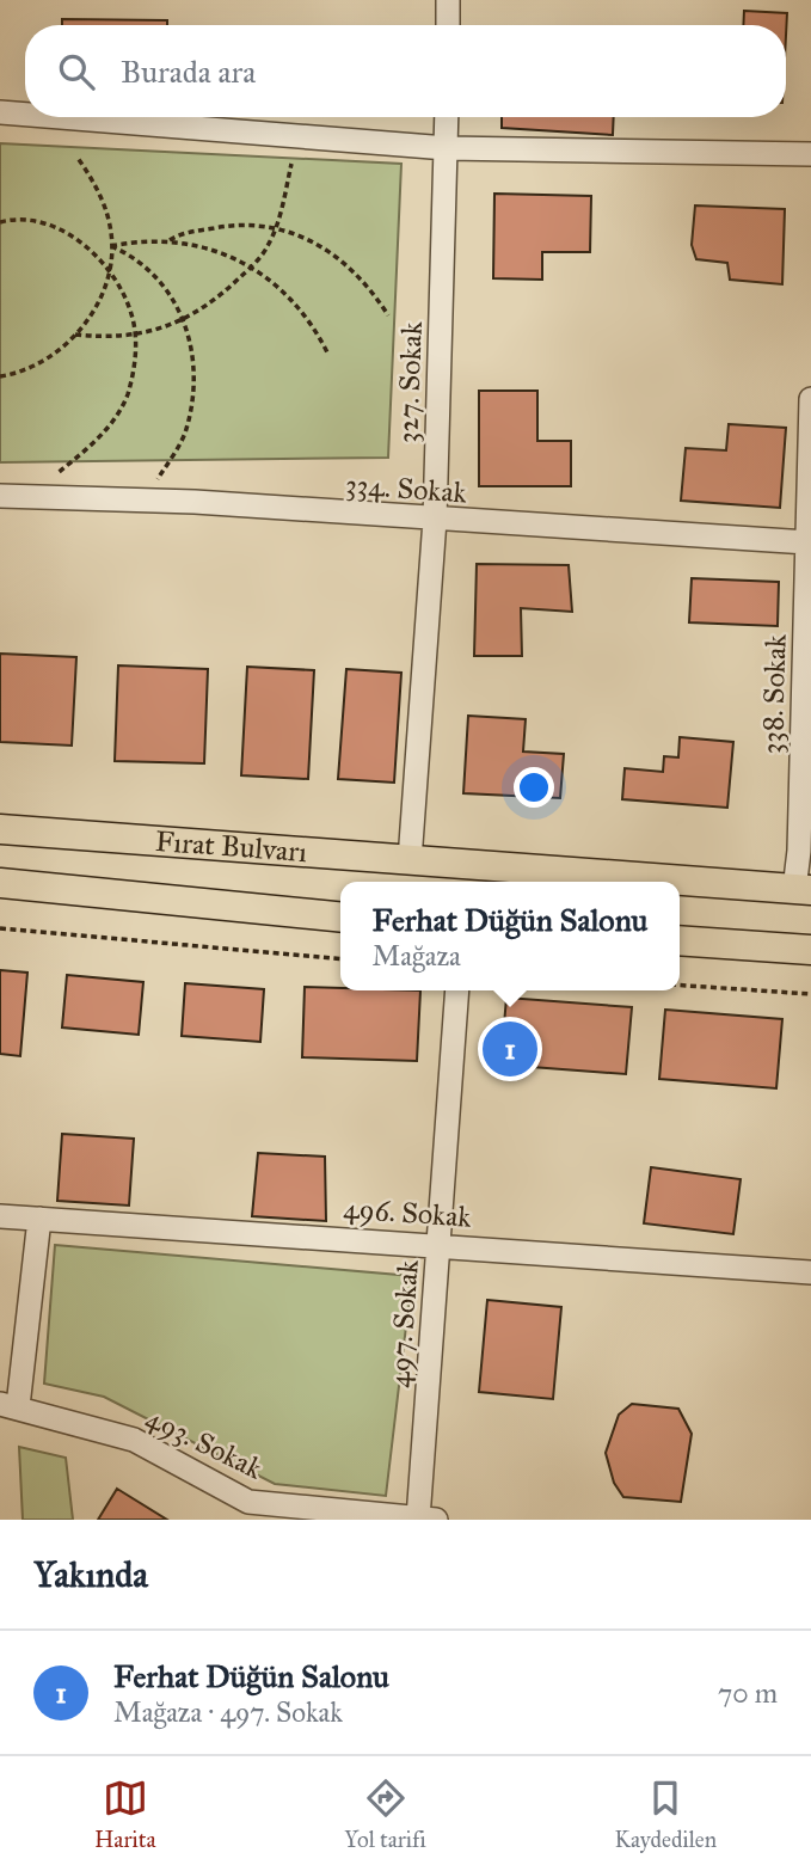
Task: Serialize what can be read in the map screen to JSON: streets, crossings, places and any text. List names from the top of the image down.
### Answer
{
  "streets": {
    "main road": ["Fırat Bulvarı"],
    "street": [
      "327. Sokak",
      "334. Sokak",
      "338. Sokak",
      "496. Sokak",
      "497. Sokak",
      "493. Sokak"
    ]
  },
  "crossings": [
    ["327. Sokak", "334. Sokak"],
    ["327. Sokak", "Fırat Bulvarı"],
    ["334. Sokak", "338. Sokak"],
    ["338. Sokak", "Fırat Bulvarı"],
    ["496. Sokak", "497. Sokak"],
    ["497. Sokak", "493. Sokak"]
  ],
  "page": {
    "search": "Burada ara",
    "popup": ["Ferhat Düğün Salonu", "Mağaza"],
    "pins": "1",
    "heading": "Yakında",
    "list": [
      {
        "mark": "1",
        "name": "Ferhat Düğün Salonu",
        "note": "Mağaza · 497. Sokak",
        "value": "70 m"
      }
    ],
    "nav": ["Harita", "Yol tarifi", "Kaydedilen"]
  }
}
